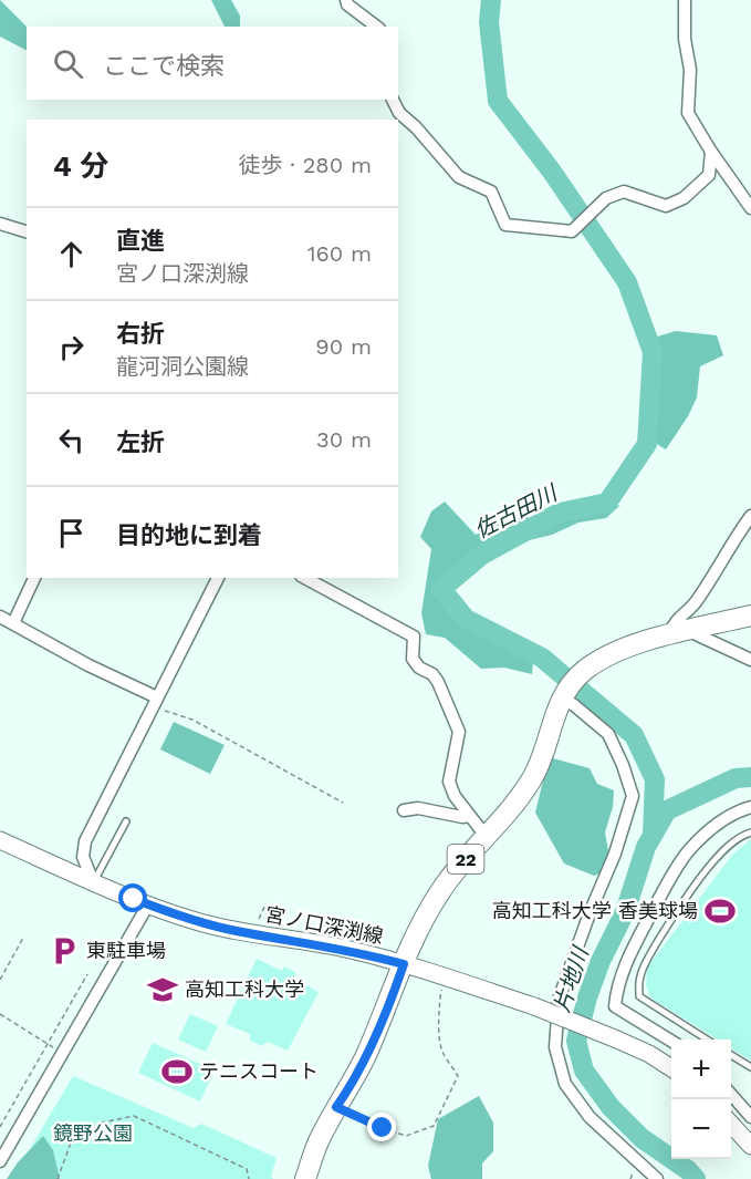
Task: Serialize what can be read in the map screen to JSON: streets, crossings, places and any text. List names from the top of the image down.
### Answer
{
  "streets": {
    "main road": ["22", "宮ノ口深渕線"]
  },
  "crossings": [
    ["22", "宮ノ口深渕線"]
  ],
  "water": ["佐古田川", "片地川"],
  "parks": ["鏡野公園"],
  "places": {
    "sports": ["高知工科大学 香美球場", "テニスコート"],
    "parking": ["東駐車場"],
    "school or university": ["高知工科大学"]
  },
  "page": {
    "search": "ここで検索",
    "heading": ["4 分", "徒歩 · 280 m"],
    "list": [
      ["直進", "宮ノ口深渕線", "160 m"],
      ["右折", "龍河洞公園線", "90 m"],
      ["左折", "30 m"],
      "目的地に到着"
    ],
    "map_buttons": ["+", "−"]
  }
}
